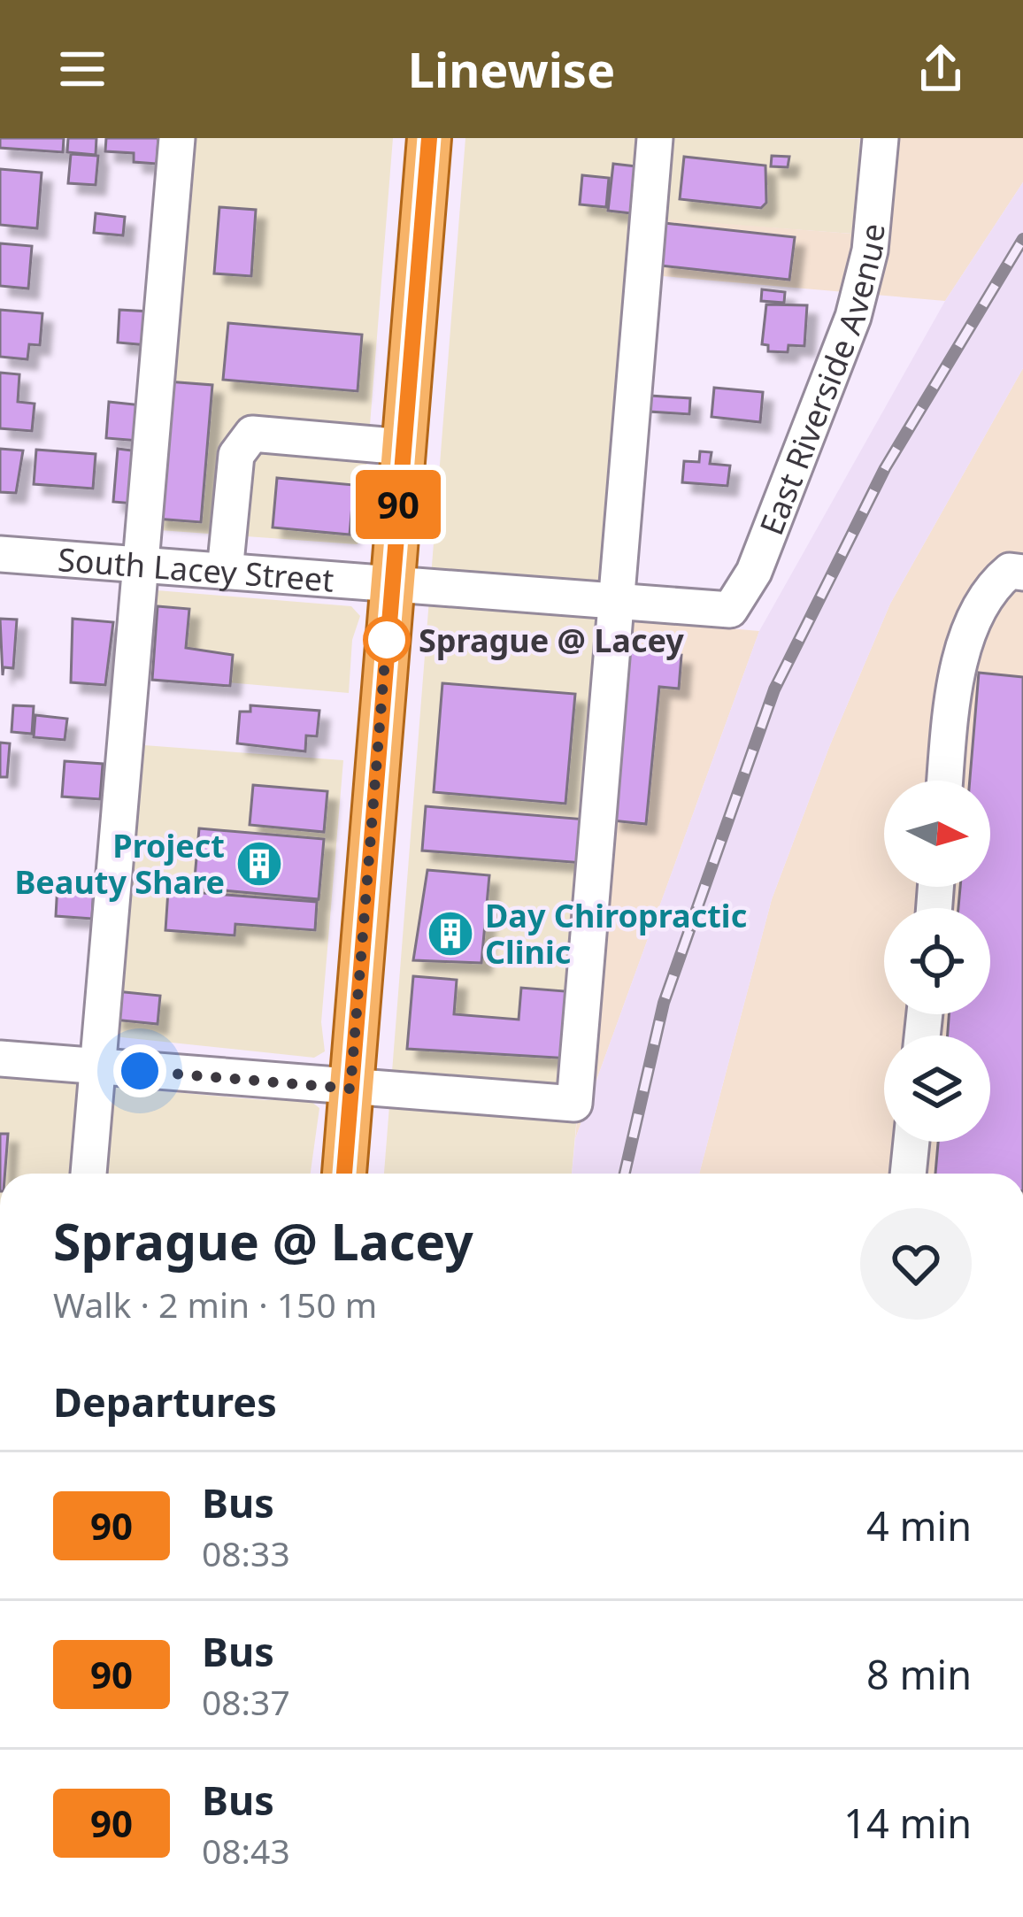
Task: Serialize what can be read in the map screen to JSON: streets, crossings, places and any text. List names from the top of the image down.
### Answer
{
  "streets": {
    "street": ["East Riverside Avenue", "South Lacey Street"]
  },
  "crossings": [
    ["East Riverside Avenue", "South Lacey Street"]
  ],
  "places": {
    "other": ["Sprague @ Lacey"],
    "building": ["Project Beauty Share", "Day Chiropractic Clinic"]
  },
  "lines": ["bus line 90"],
  "north": "right",
  "page": {
    "header": "Linewise",
    "on_map": "90",
    "heading": [
      ["Sprague @ Lacey", "Walk · 2 min · 150 m"],
      "Departures"
    ],
    "list": [
      {
        "mark": "90",
        "name": "Bus",
        "note": "08:33",
        "value": "4 min"
      },
      {
        "mark": "90",
        "name": "Bus",
        "note": "08:37",
        "value": "8 min"
      },
      {
        "mark": "90",
        "name": "Bus",
        "note": "08:43",
        "value": "14 min"
      }
    ]
  }
}
